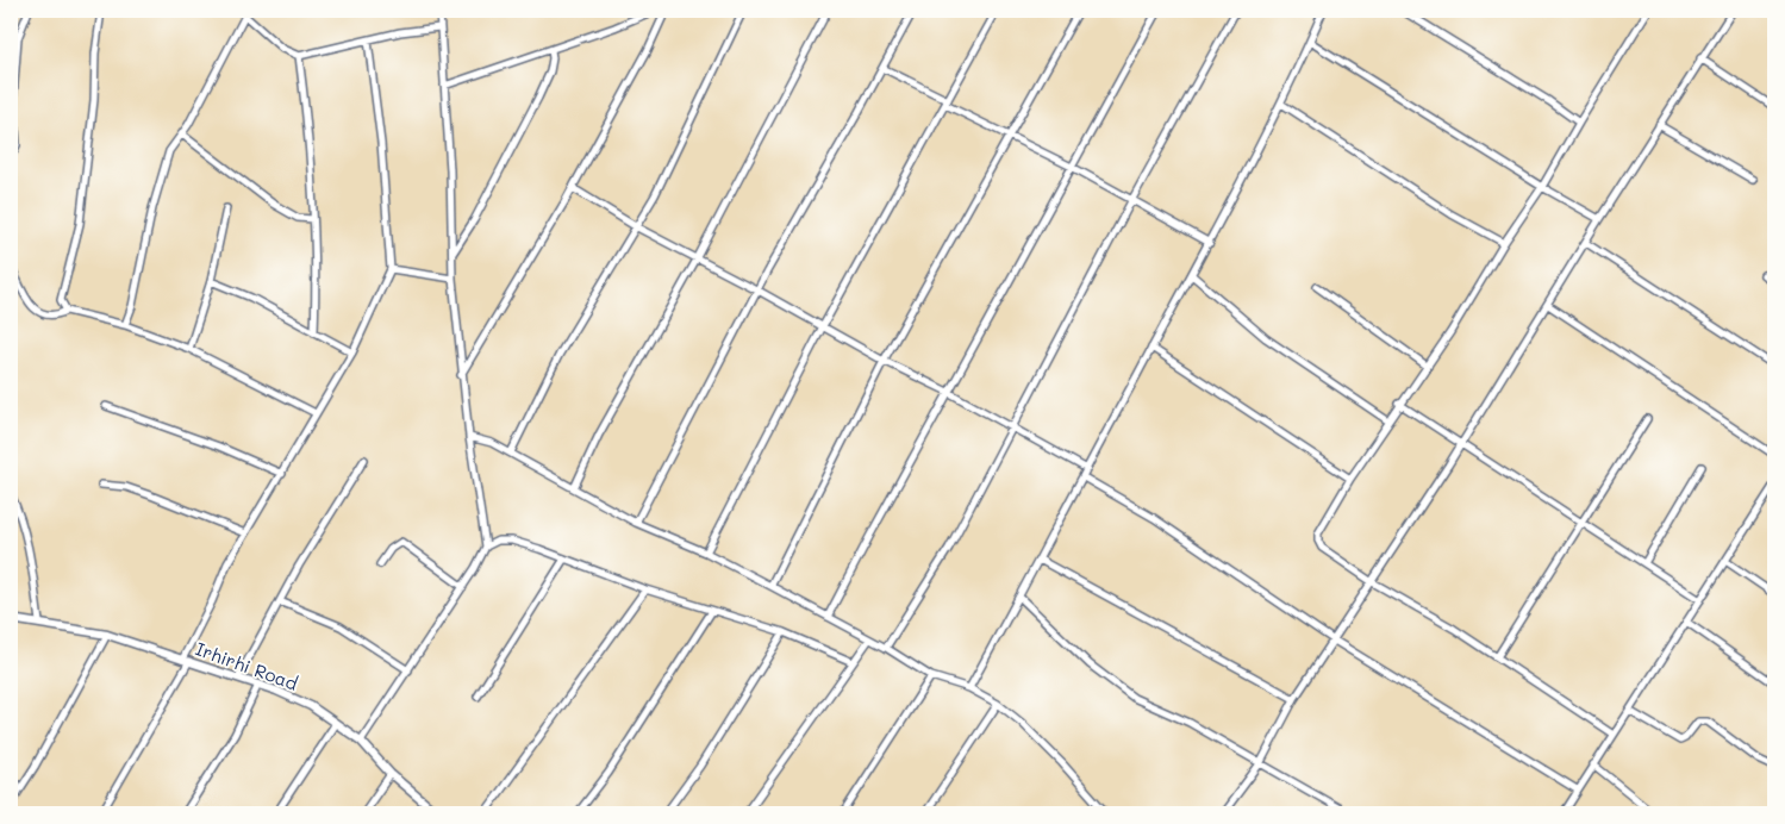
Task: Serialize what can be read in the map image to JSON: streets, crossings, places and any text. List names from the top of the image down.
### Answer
{
  "streets": {
    "street": ["Irhirhi Road"]
  }
}
